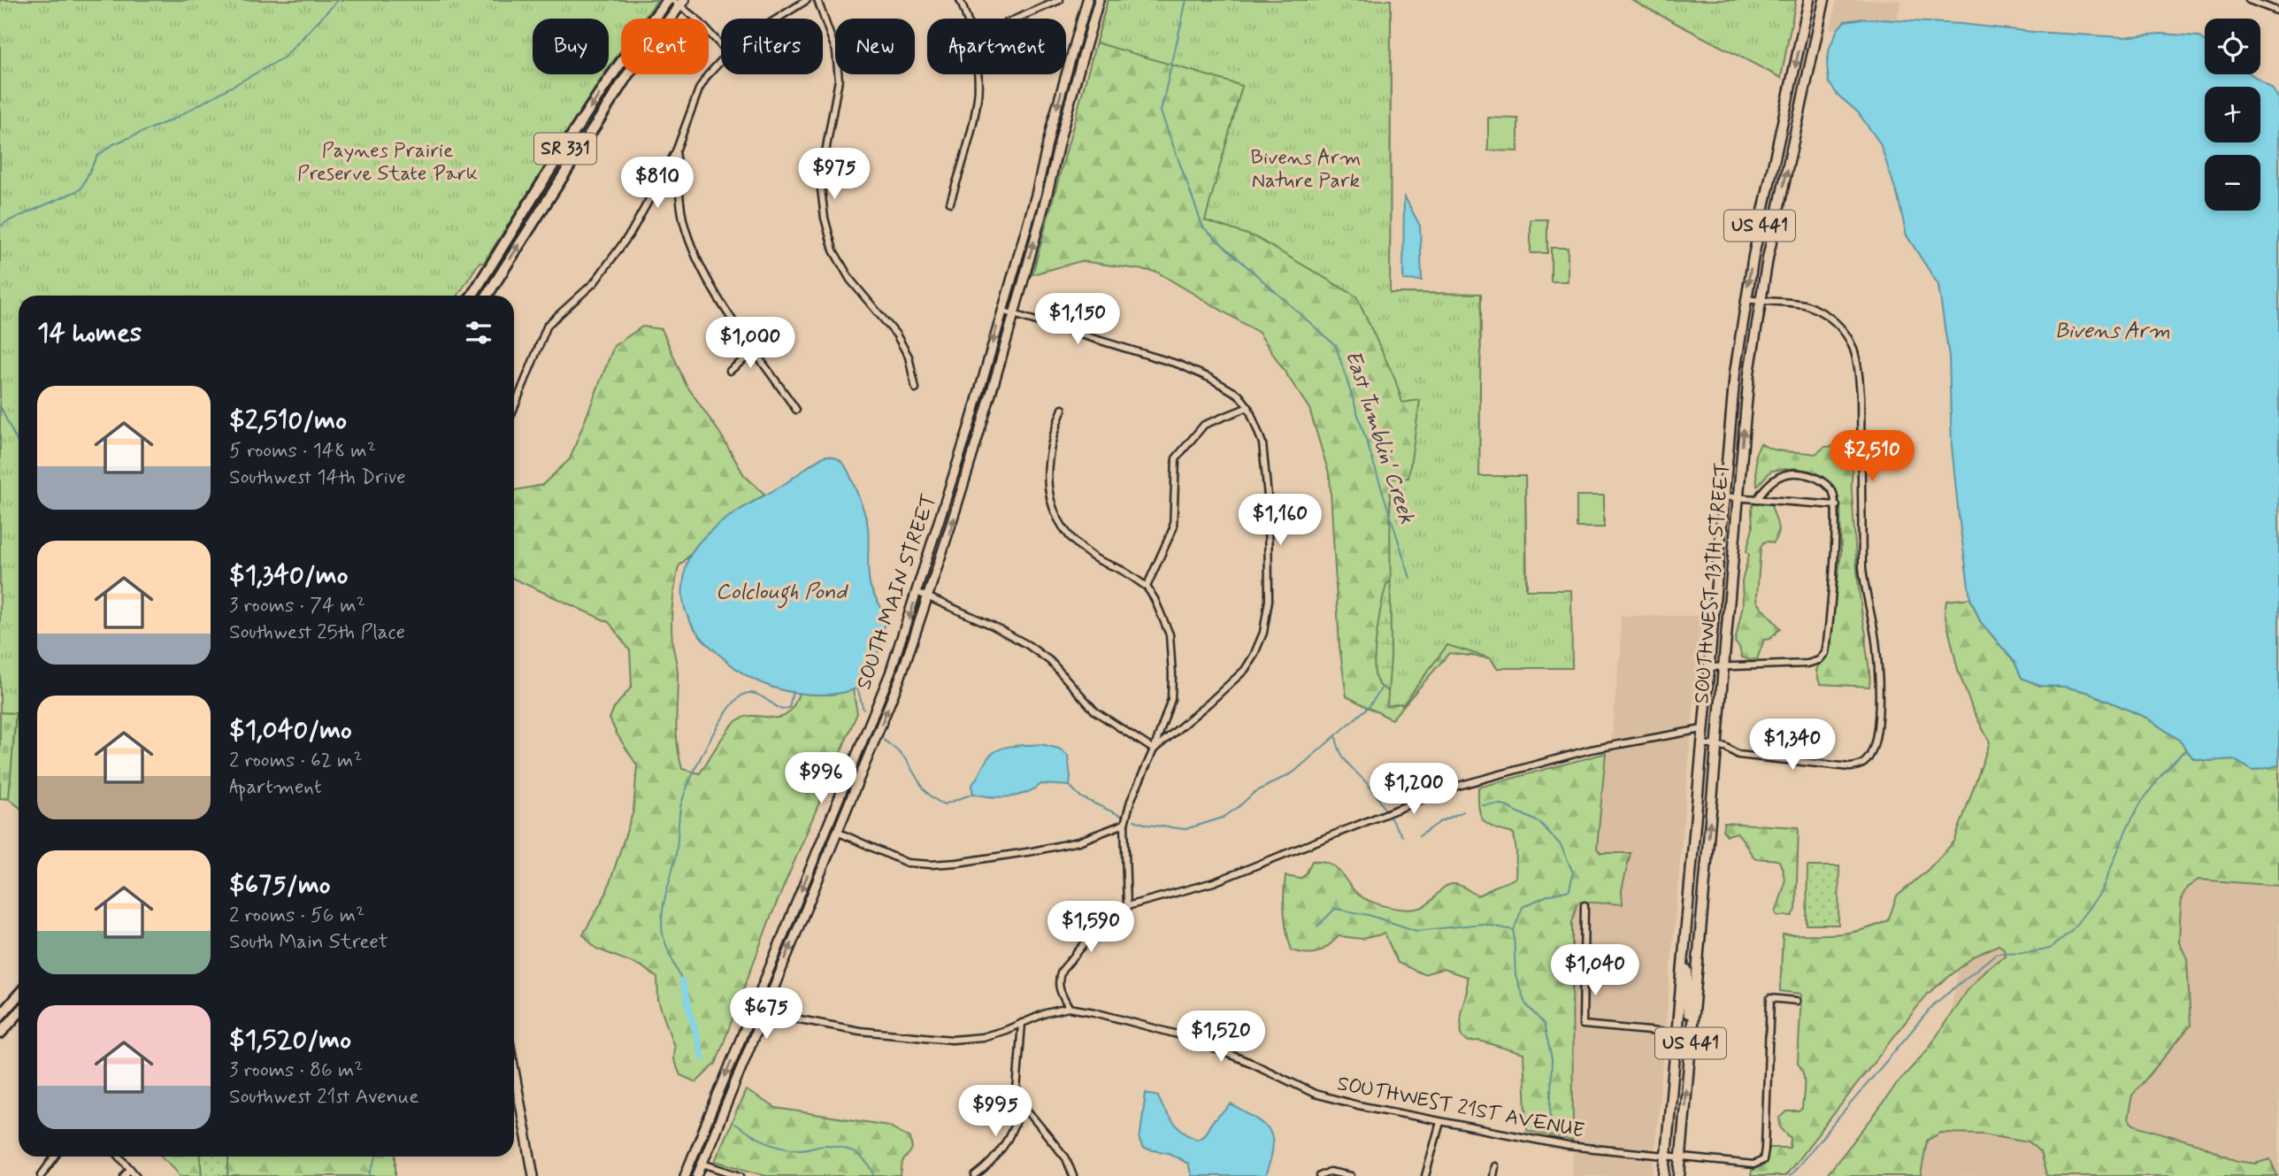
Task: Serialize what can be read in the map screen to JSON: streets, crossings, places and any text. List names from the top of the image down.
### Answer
{
  "streets": {
    "highway": ["SR 331"],
    "main road": ["US 441", "SOUTHWEST 13TH STREET", "SOUTH MAIN STREET"],
    "street": ["SOUTHWEST 21ST AVENUE"]
  },
  "crossings": [
    ["SOUTHWEST 13TH STREET", "SOUTHWEST 21ST AVENUE"],
    ["SOUTH MAIN STREET", "SOUTHWEST 21ST AVENUE"]
  ],
  "water": ["Bivens Arm", "East Tumblin' Creek", "Colclough Pond"],
  "parks": ["Paynes Prairie Preserve State Park", "Bivens Arm Nature Park"],
  "page": {
    "map_buttons": ["+", "−"],
    "chip": [
      "Buy",
      "Rent",
      "Filters",
      "New",
      "Apartment"
    ],
    "price": [
      "$975",
      "$810",
      "$1,150",
      "$1,000",
      "$2,510",
      "$1,160",
      "$1,340",
      "$996",
      "$1,200",
      "$1,590",
      "$1,040",
      "$675",
      "$1,520",
      "$995"
    ],
    "heading": "14 homes",
    "list": [
      {
        "name": "$2,510/mo",
        "note": "5 rooms · 148 m² · Southwest 14th Drive"
      },
      {
        "name": "$1,340/mo",
        "note": "3 rooms · 74 m² · Southwest 25th Place"
      },
      {
        "name": "$1,040/mo",
        "note": "2 rooms · 62 m² · Apartment"
      },
      {
        "name": "$675/mo",
        "note": "2 rooms · 56 m² · South Main Street"
      },
      {
        "name": "$1,520/mo",
        "note": "3 rooms · 86 m² · Southwest 21st Avenue"
      }
    ]
  }
}
